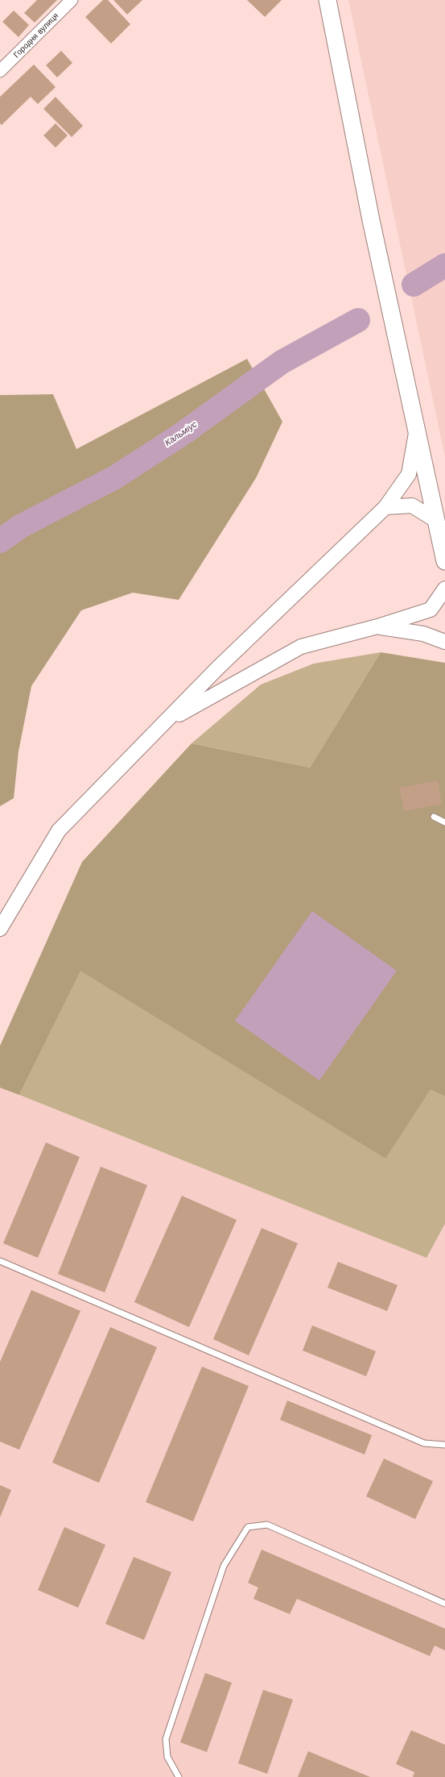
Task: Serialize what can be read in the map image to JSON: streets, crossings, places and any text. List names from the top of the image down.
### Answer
{
  "streets": {
    "street": ["Городня вулиця"]
  },
  "water": ["Кальміус"]
}
